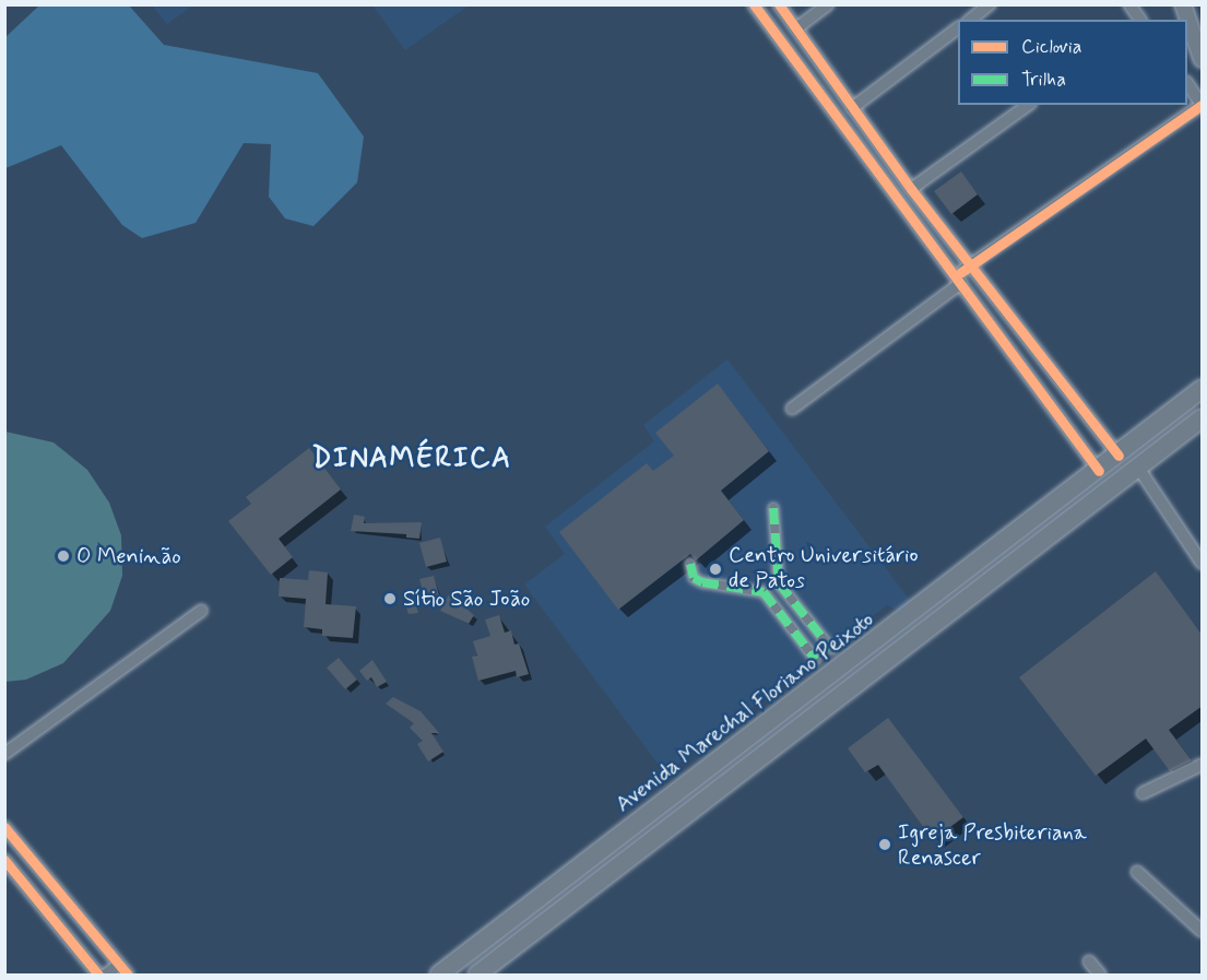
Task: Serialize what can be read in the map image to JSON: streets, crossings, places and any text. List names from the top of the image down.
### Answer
{
  "streets": {
    "main road": ["Avenida Marechal Floriano Peixoto"]
  },
  "districts": ["DINAMÉRICA"],
  "places": [
    "O Meninão",
    "Centro Universitário de Patos",
    "Sítio São João",
    "Igreja Presbiteriana Renascer"
  ],
  "legend": ["Ciclovia", "Trilha"]
}
